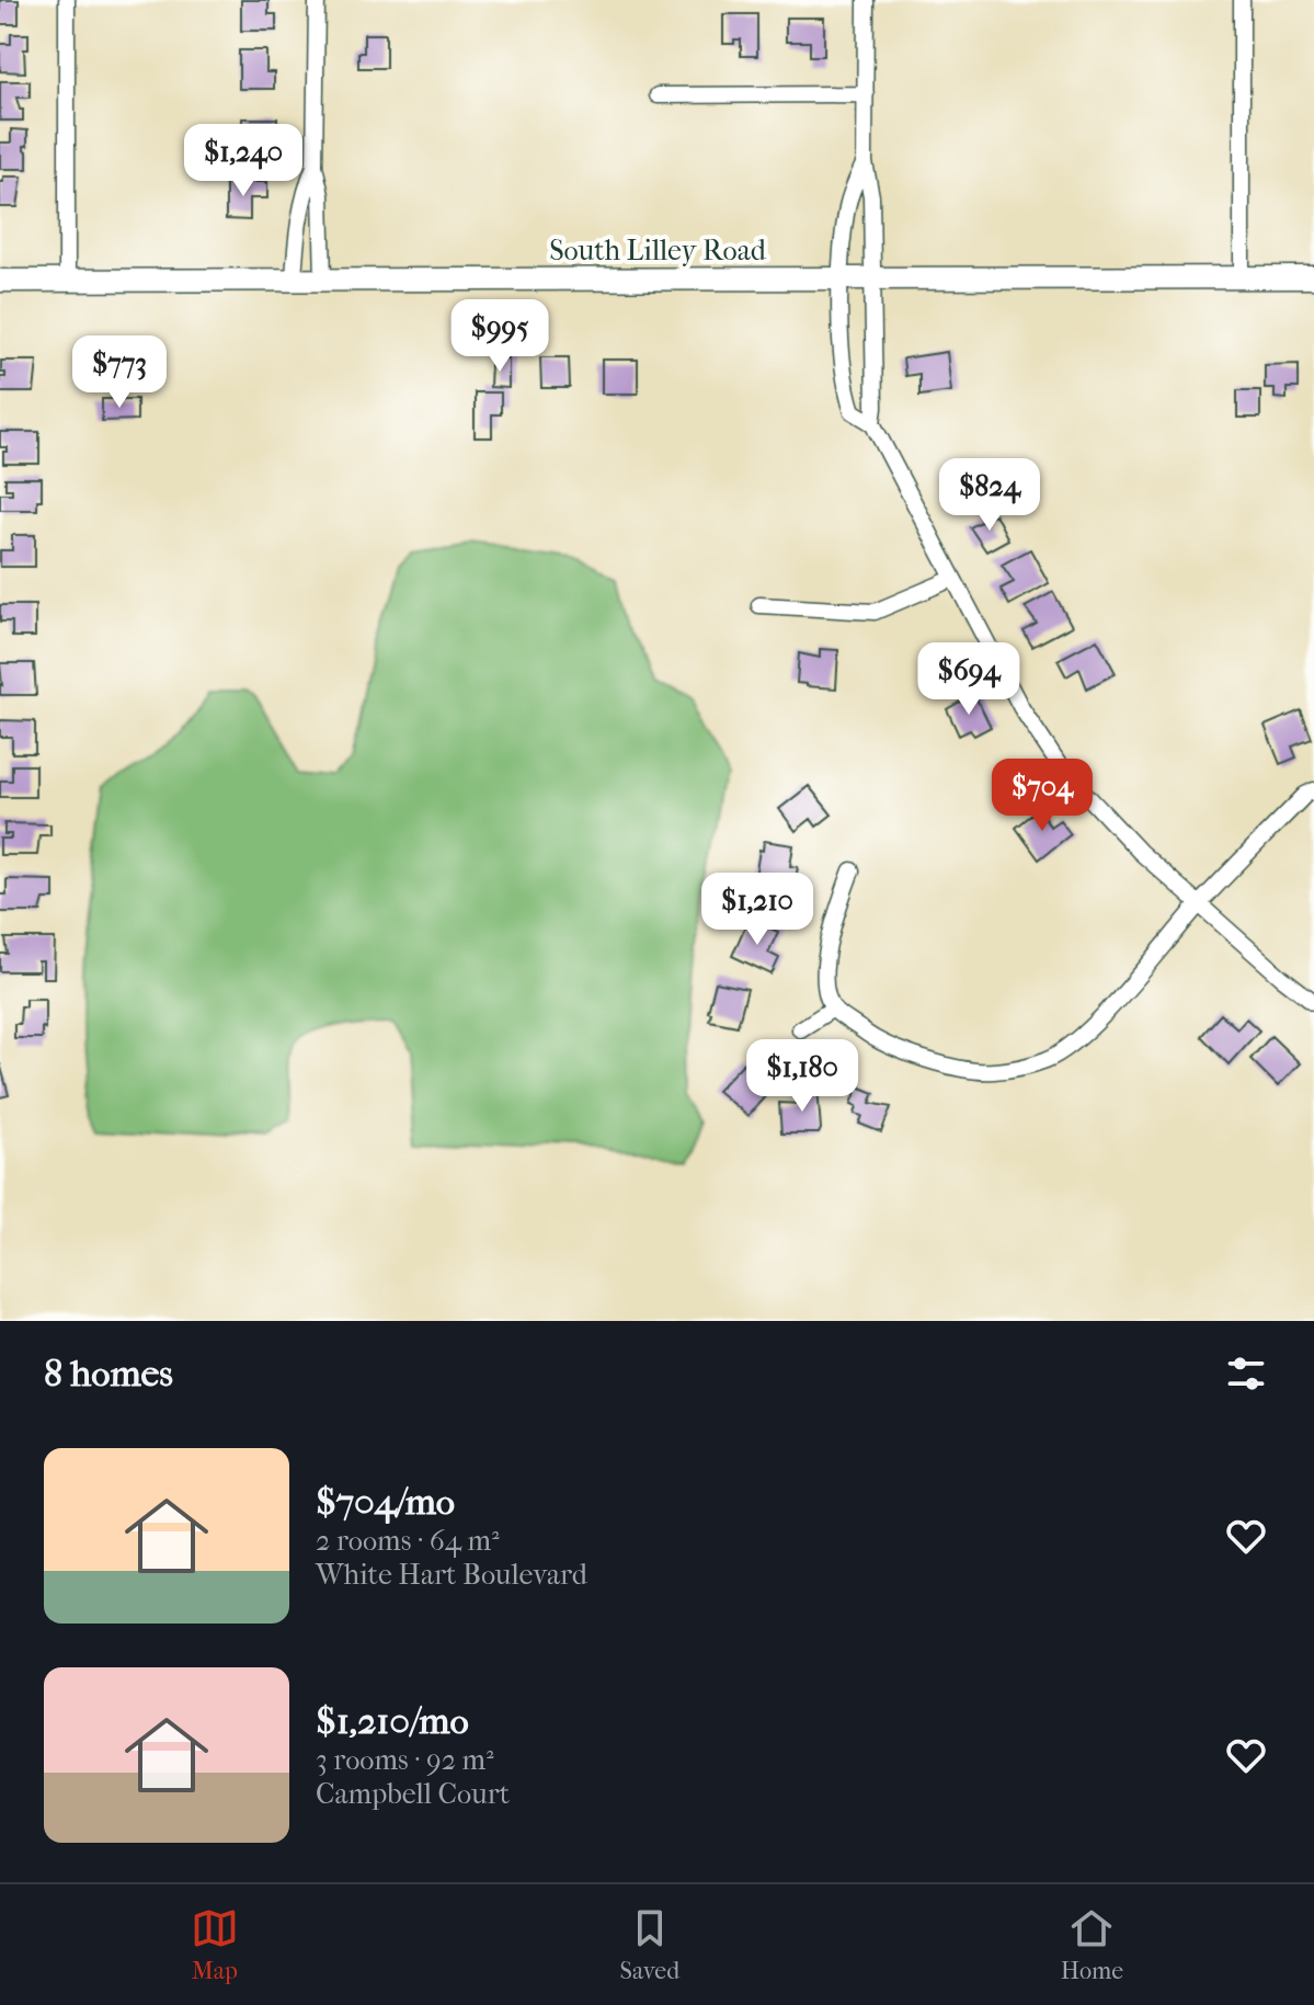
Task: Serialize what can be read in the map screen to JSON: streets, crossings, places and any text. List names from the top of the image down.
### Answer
{
  "streets": {
    "street": ["South Lilley Road"]
  },
  "page": {
    "price": [
      "$1,240",
      "$995",
      "$773",
      "$824",
      "$694",
      "$704",
      "$1,210",
      "$1,180"
    ],
    "heading": "8 homes",
    "list": [
      {
        "name": "$704/mo",
        "note": "2 rooms · 64 m² · White Hart Boulevard"
      },
      {
        "name": "$1,210/mo",
        "note": "3 rooms · 92 m² · Campbell Court"
      }
    ],
    "tabs": ["Map", "Saved", "Home"]
  }
}
